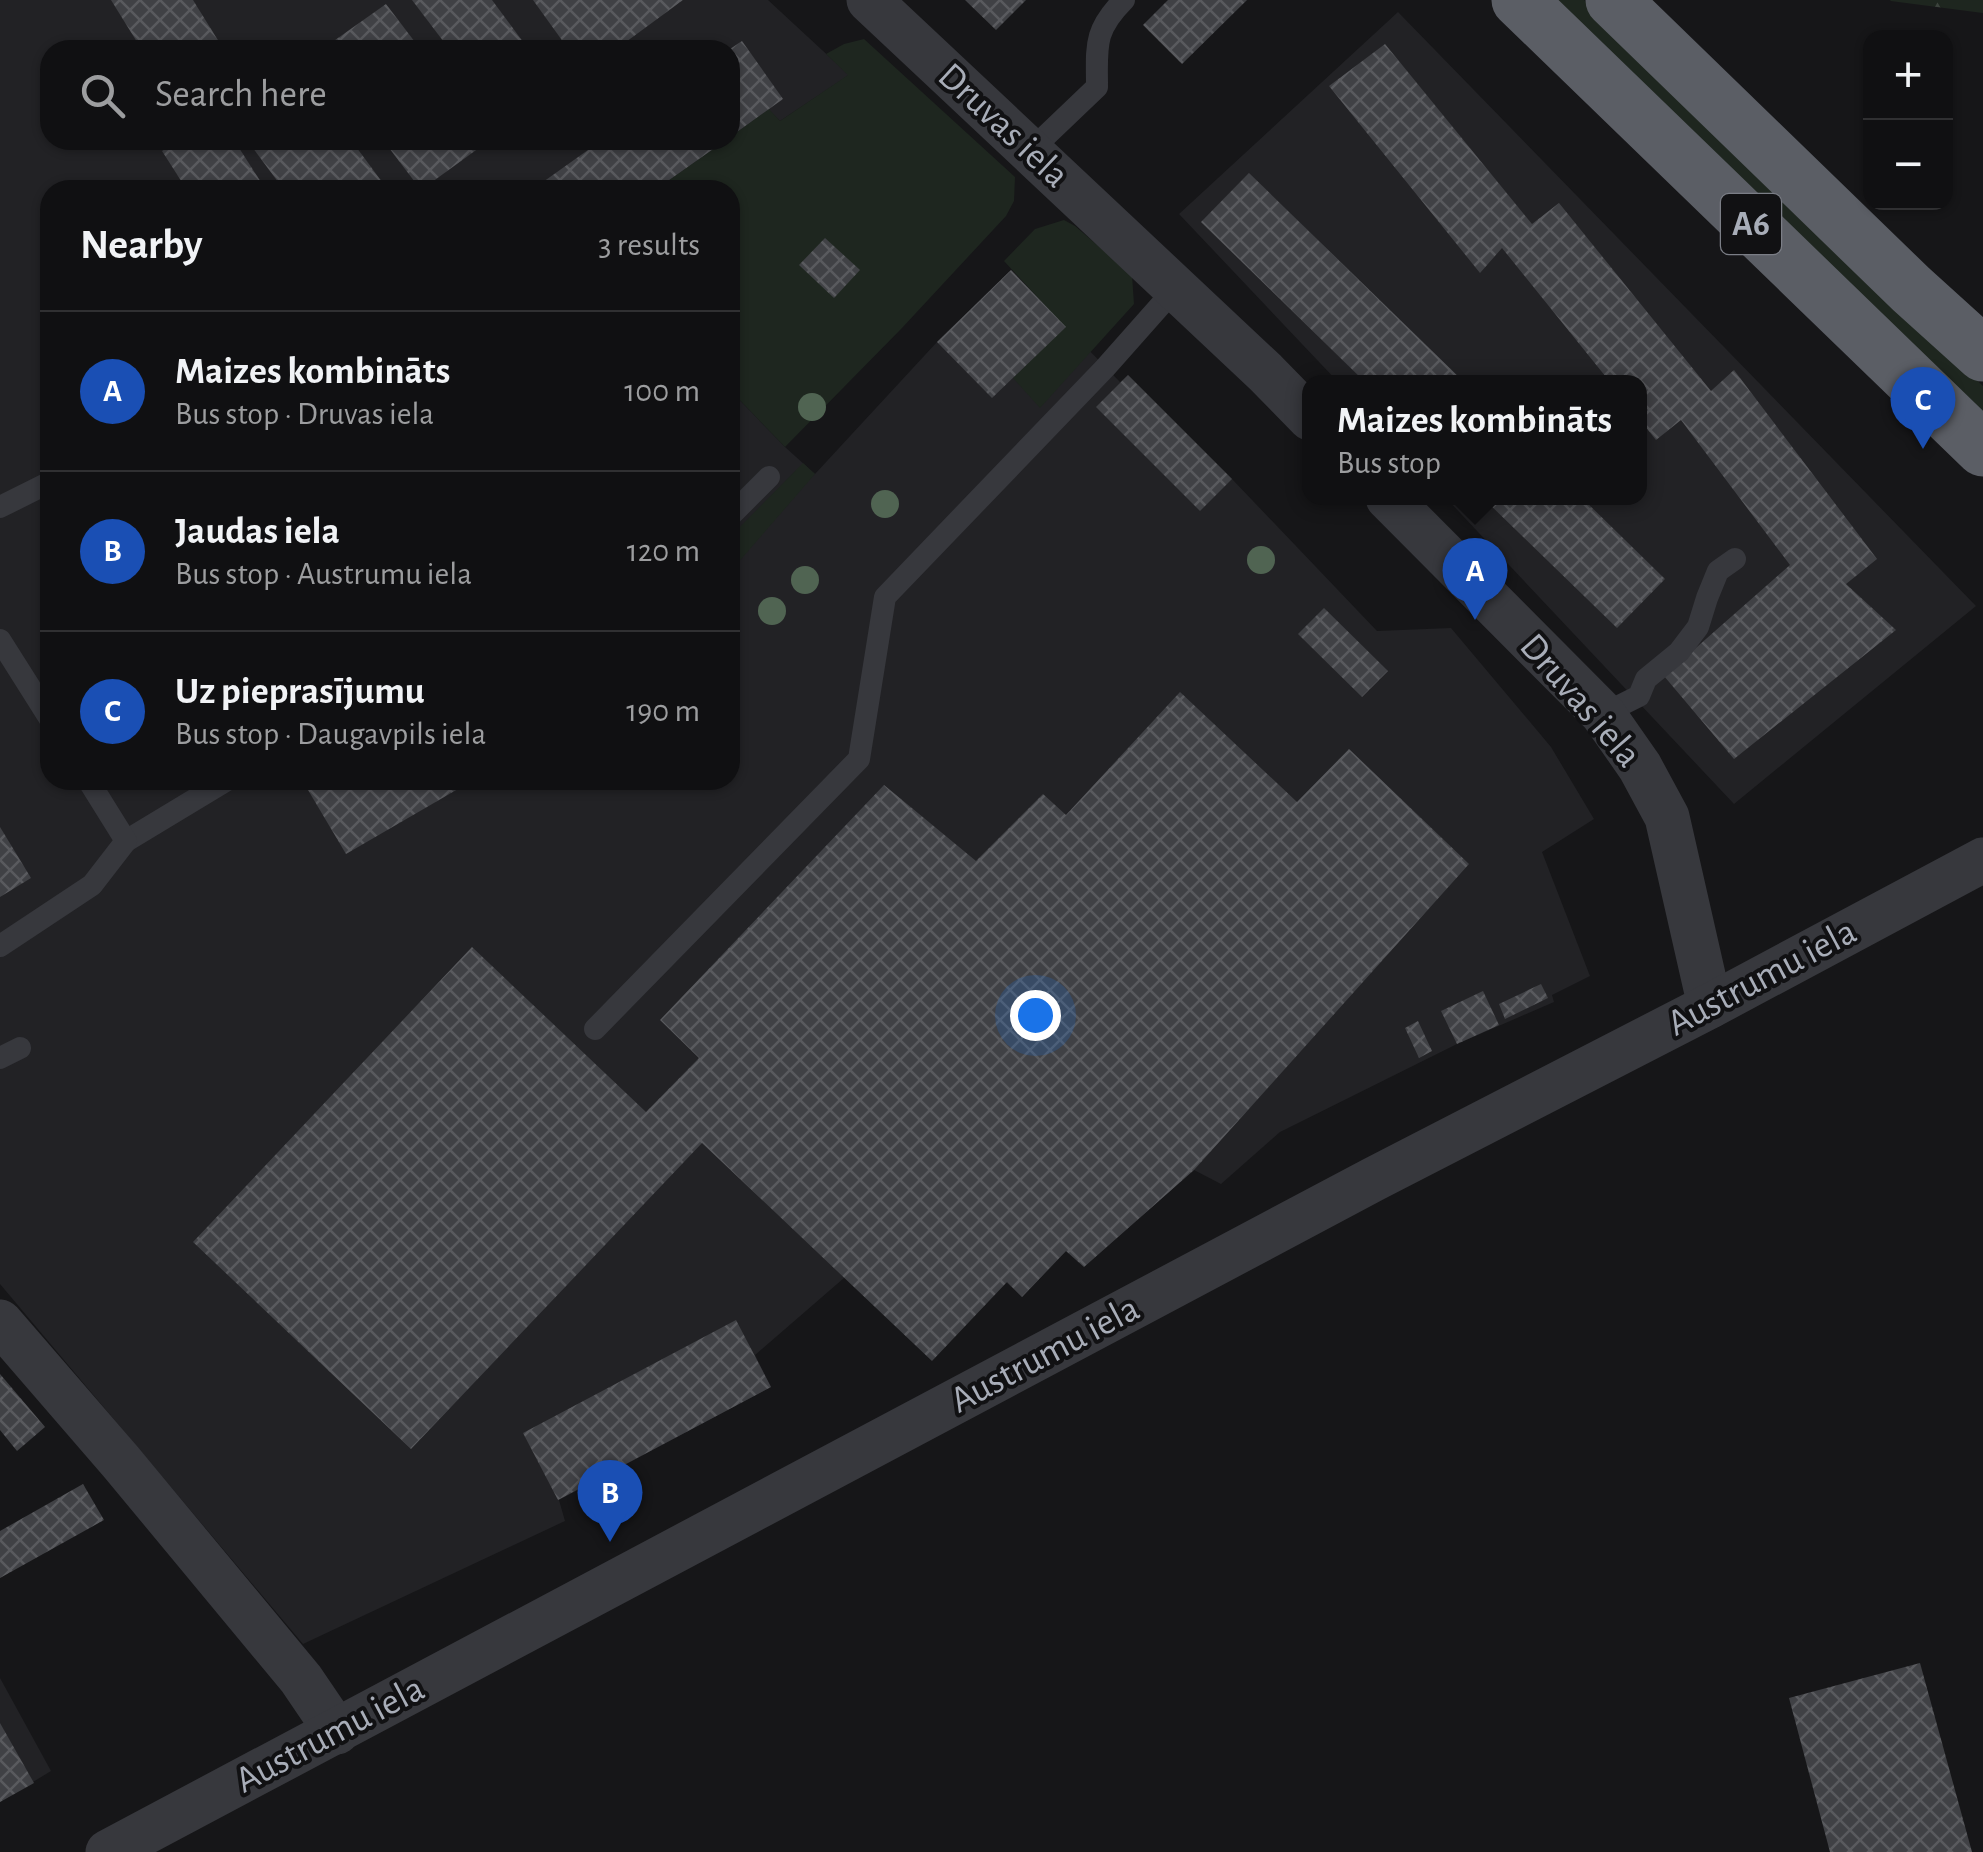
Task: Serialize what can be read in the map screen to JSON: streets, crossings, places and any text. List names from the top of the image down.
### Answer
{
  "streets": {
    "highway": ["A6"],
    "street": ["Druvas iela", "Austrumu iela"]
  },
  "crossings": [
    ["Druvas iela", "Austrumu iela"]
  ],
  "page": {
    "map_buttons": ["+", "−"],
    "search": "Search here",
    "heading": ["Nearby", "3 results"],
    "list": [
      {
        "mark": "A",
        "name": "Maizes kombināts",
        "note": "Bus stop · Druvas iela",
        "value": "100 m"
      },
      {
        "mark": "B",
        "name": "Jaudas iela",
        "note": "Bus stop · Austrumu iela",
        "value": "120 m"
      },
      {
        "mark": "C",
        "name": "Uz pieprasījumu",
        "note": "Bus stop · Daugavpils iela",
        "value": "190 m"
      }
    ],
    "pins": ["C", "A", "B"],
    "popup": ["Maizes kombināts", "Bus stop"]
  }
}
